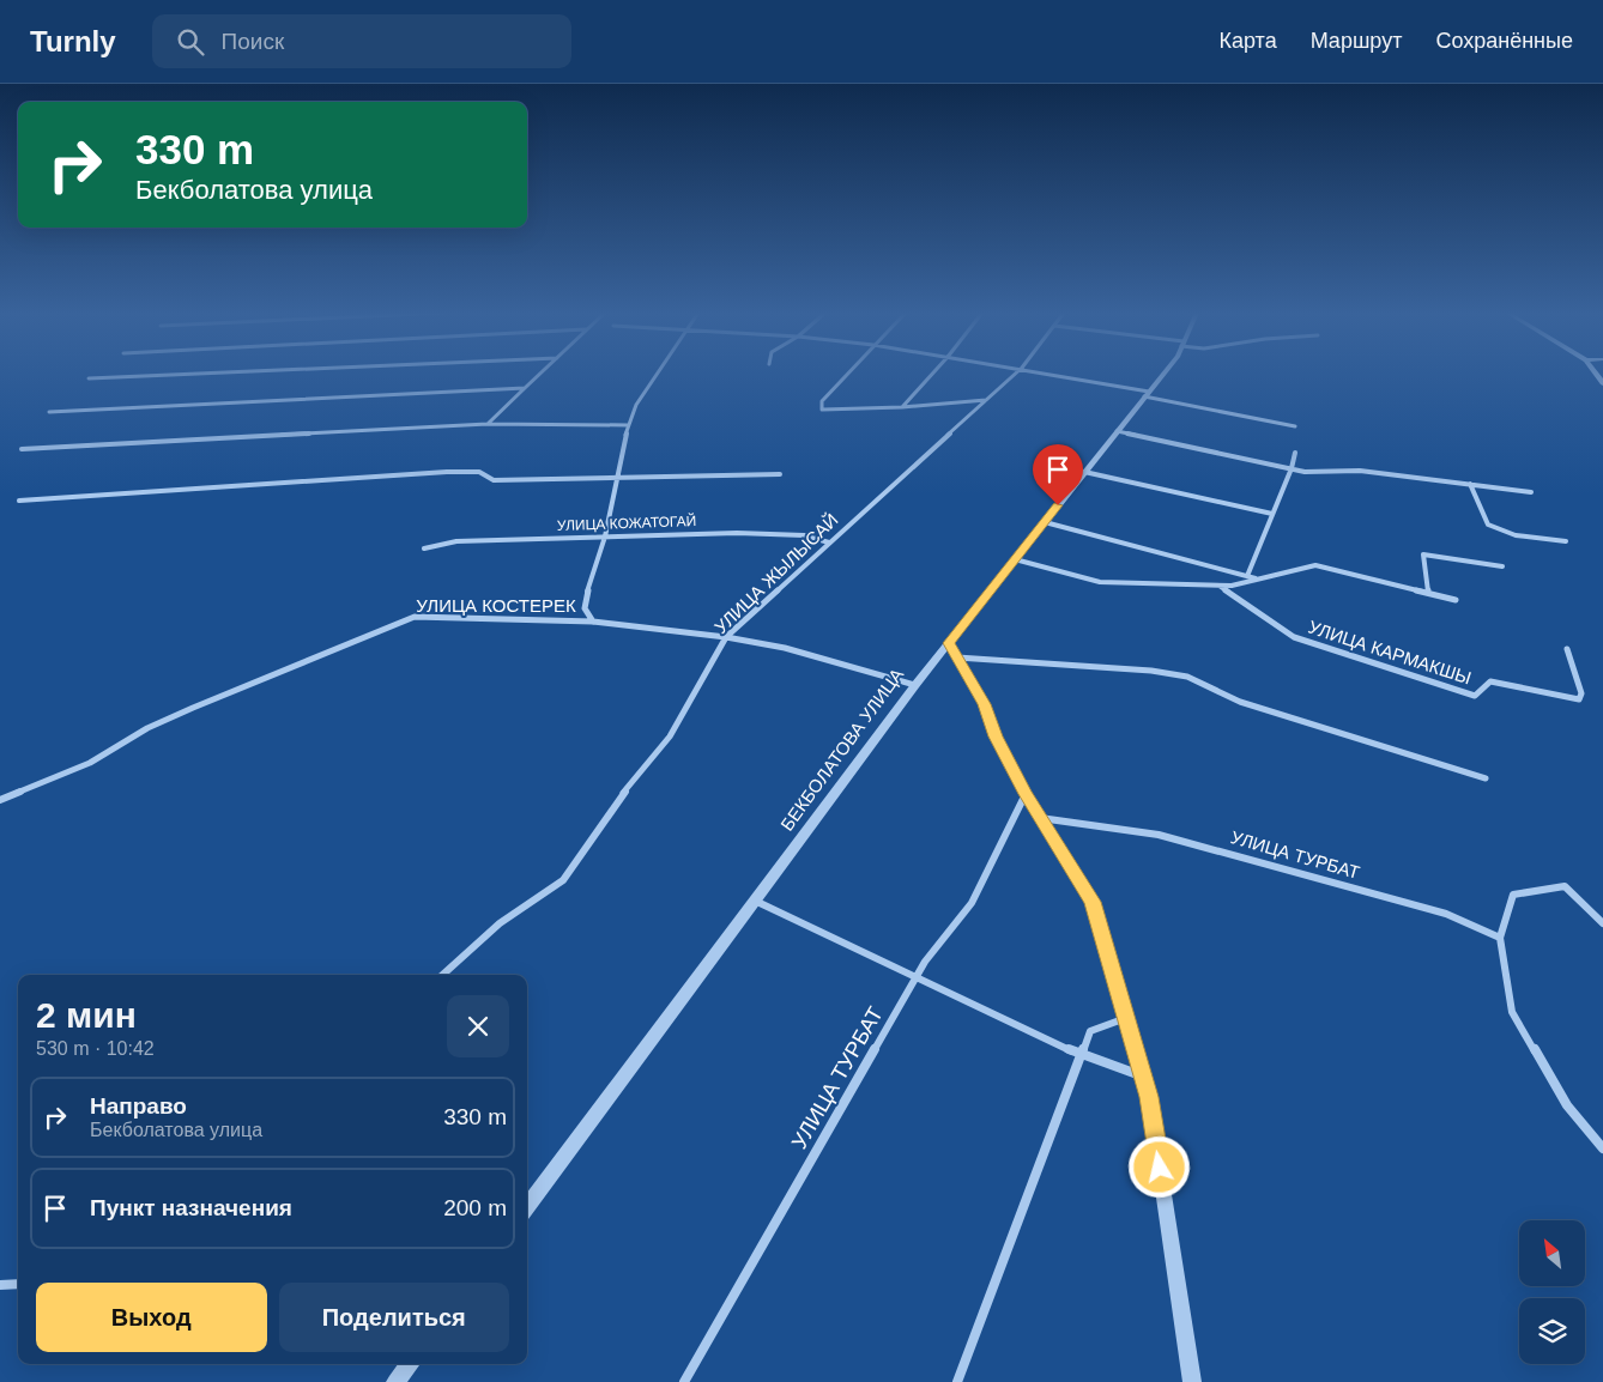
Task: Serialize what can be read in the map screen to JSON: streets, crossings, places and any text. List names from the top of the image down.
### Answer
{
  "streets": {
    "street": [
      "УЛИЦА КОЖАТОГАЙ",
      "УЛИЦА ЖЫЛЫСАЙ",
      "УЛИЦА КОСТЕРЕК",
      "УЛИЦА КАРМАКШЫ",
      "БЕКБОЛАТОВА УЛИЦА",
      "УЛИЦА ТУРБАТ"
    ]
  },
  "crossings": [
    ["УЛИЦА КОЖАТОГАЙ", "УЛИЦА ЖЫЛЫСАЙ"],
    ["УЛИЦА ЖЫЛЫСАЙ", "УЛИЦА КОСТЕРЕК"],
    ["УЛИЦА КОСТЕРЕК", "БЕКБОЛАТОВА УЛИЦА"]
  ],
  "north": "top left",
  "page": {
    "header": "Turnly",
    "search": "Поиск",
    "nav": ["Карта", "Маршрут", "Сохранённые"],
    "turn": ["330 m", "Бекболатова улица"],
    "heading": ["2 мин", "530 m · 10:42"],
    "list": [
      {
        "name": "Направо",
        "note": "Бекболатова улица",
        "value": "330 m"
      },
      {
        "name": "Пункт назначения",
        "value": "200 m"
      }
    ],
    "buttons": ["Выход", "Поделиться"]
  }
}
